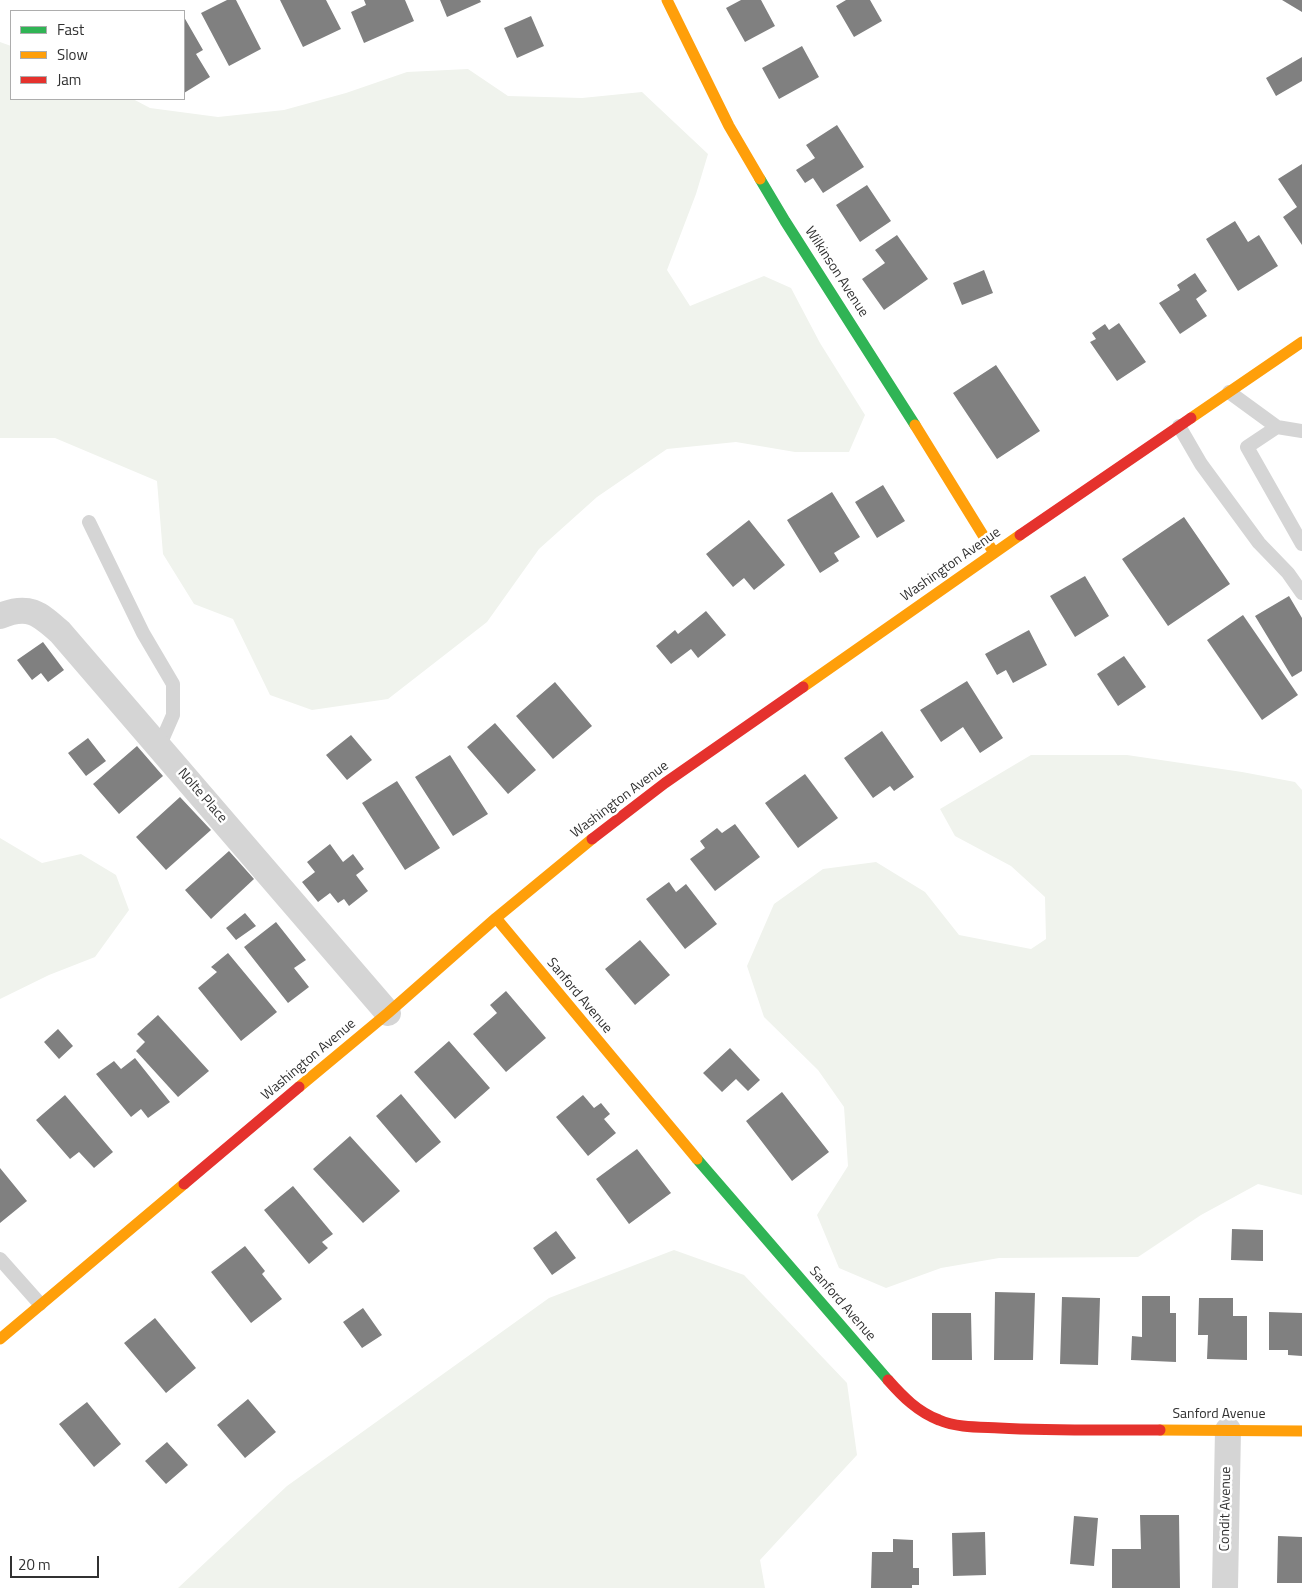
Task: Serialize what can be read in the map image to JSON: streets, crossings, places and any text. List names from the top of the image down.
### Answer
{
  "streets": {
    "street": [
      "Wilkinson Avenue",
      "Washington Avenue",
      "Nolte Place",
      "Sanford Avenue",
      "Condit Avenue"
    ]
  },
  "crossings": [
    ["Wilkinson Avenue", "Washington Avenue"],
    ["Washington Avenue", "Nolte Place"],
    ["Washington Avenue", "Sanford Avenue"],
    ["Sanford Avenue", "Condit Avenue"]
  ],
  "legend": ["Fast", "Slow", "Jam"],
  "scale_bar": "20 m"
}
